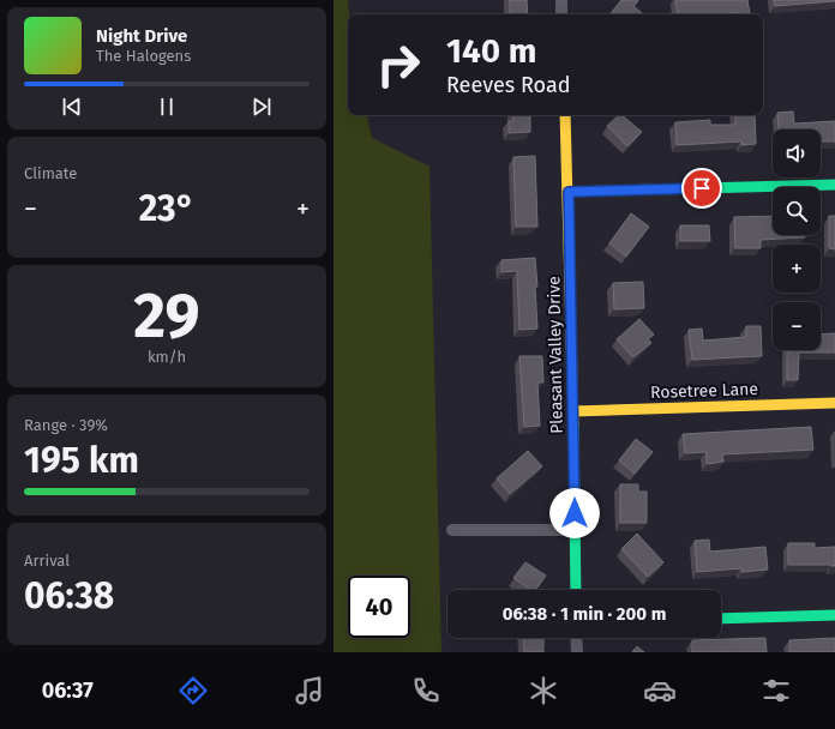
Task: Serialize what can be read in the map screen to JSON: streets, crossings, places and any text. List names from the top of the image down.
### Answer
{
  "streets": {
    "street": ["Pleasant Valley Drive", "Rosetree Lane"]
  },
  "crossings": [
    ["Pleasant Valley Drive", "Rosetree Lane"]
  ],
  "page": {
    "turn": ["140 m", "Reeves Road"],
    "song": ["Night Drive", "The Halogens"],
    "map_buttons": ["+", "−"],
    "tile": [
      "Climate",
      ["29", "km/h"],
      ["Range · 39%", "195 km"],
      ["Arrival", "06:38"]
    ],
    "heat": ["−", "23°", "+"],
    "limit": "40",
    "trip": "06:38 · 1 min · 200 m",
    "tabs": "06:37"
  }
}
